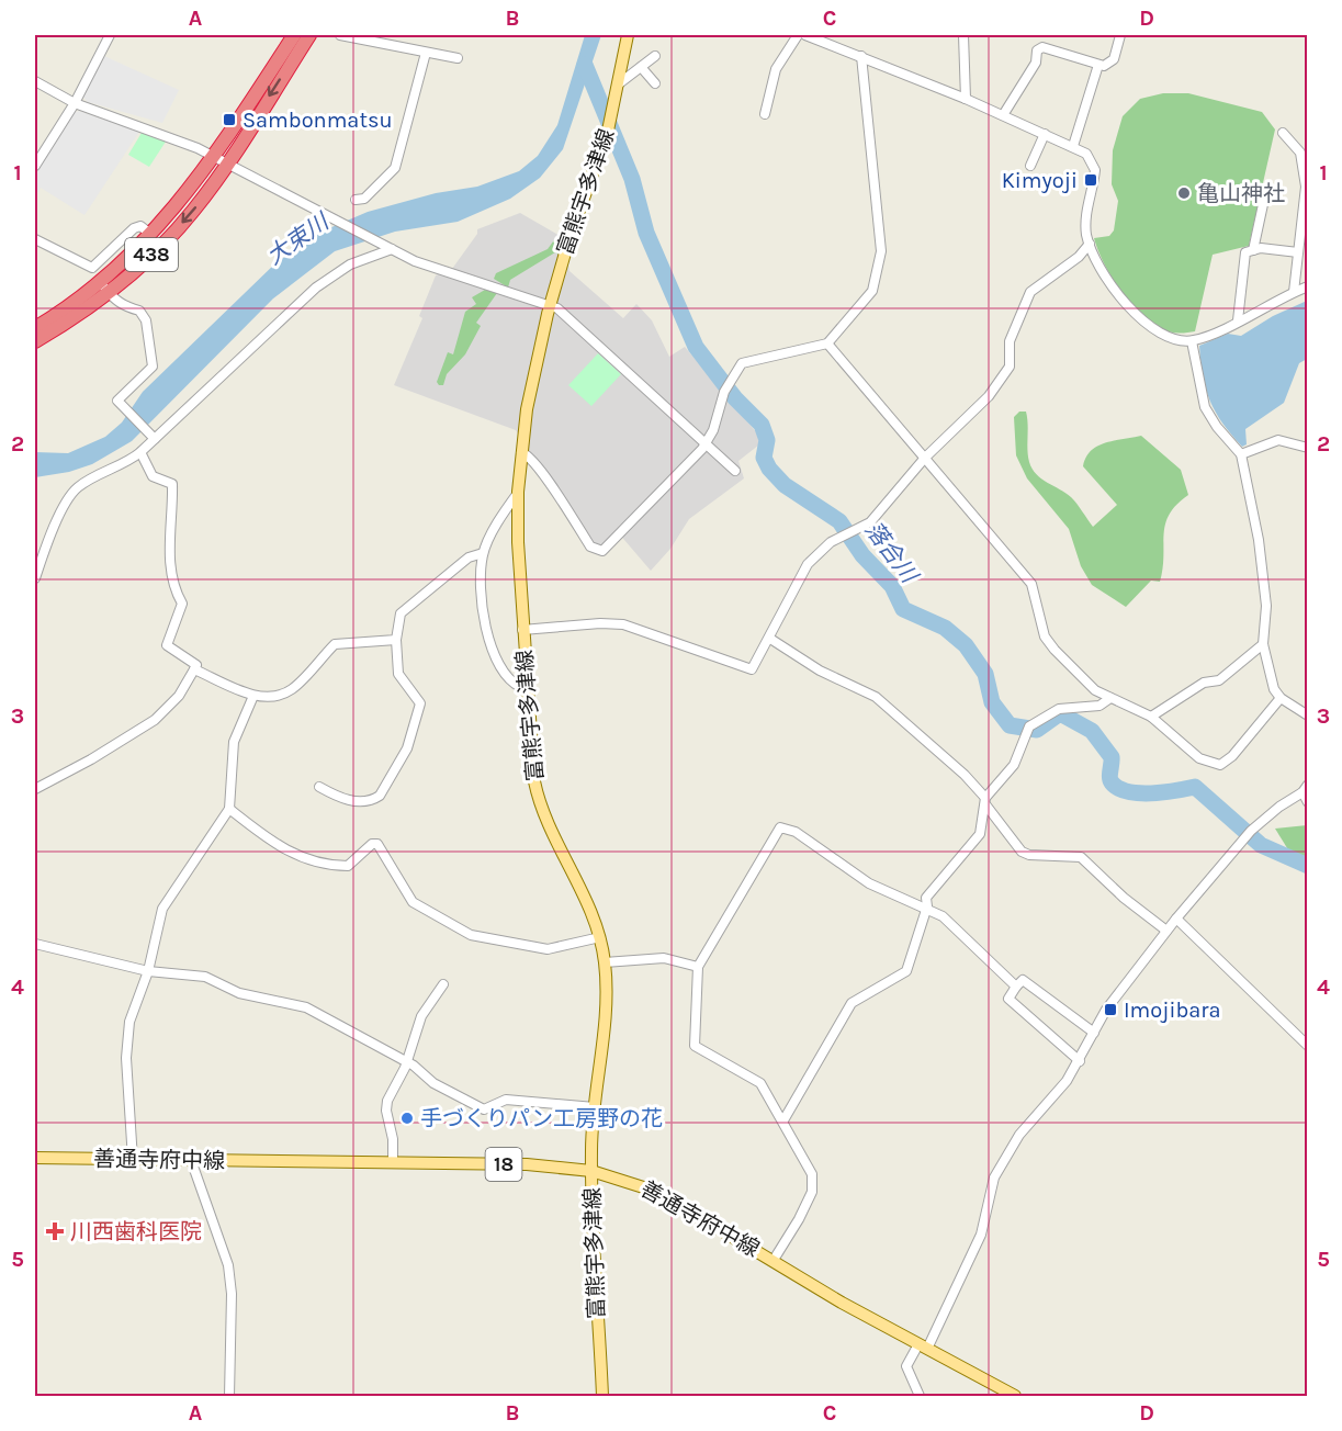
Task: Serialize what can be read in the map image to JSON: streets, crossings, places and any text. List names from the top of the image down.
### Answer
{
  "streets": {
    "highway": ["438"],
    "main road": ["富熊宇多津線", "善通寺府中線", "18"]
  },
  "crossings": [
    ["富熊宇多津線", "善通寺府中線"]
  ],
  "water": ["大束川", "落合川"],
  "places": {
    "transit": ["Sambonmatsu", "Kimyoji", "Imojibara"],
    "other": ["亀山神社", "手づくりパン工房野の花"],
    "health": ["川西歯科医院"]
  },
  "grid": {
    "columns": [
      "A",
      "B",
      "C",
      "D"
    ],
    "rows": [
      "1",
      "2",
      "3",
      "4",
      "5"
    ]
  }
}
